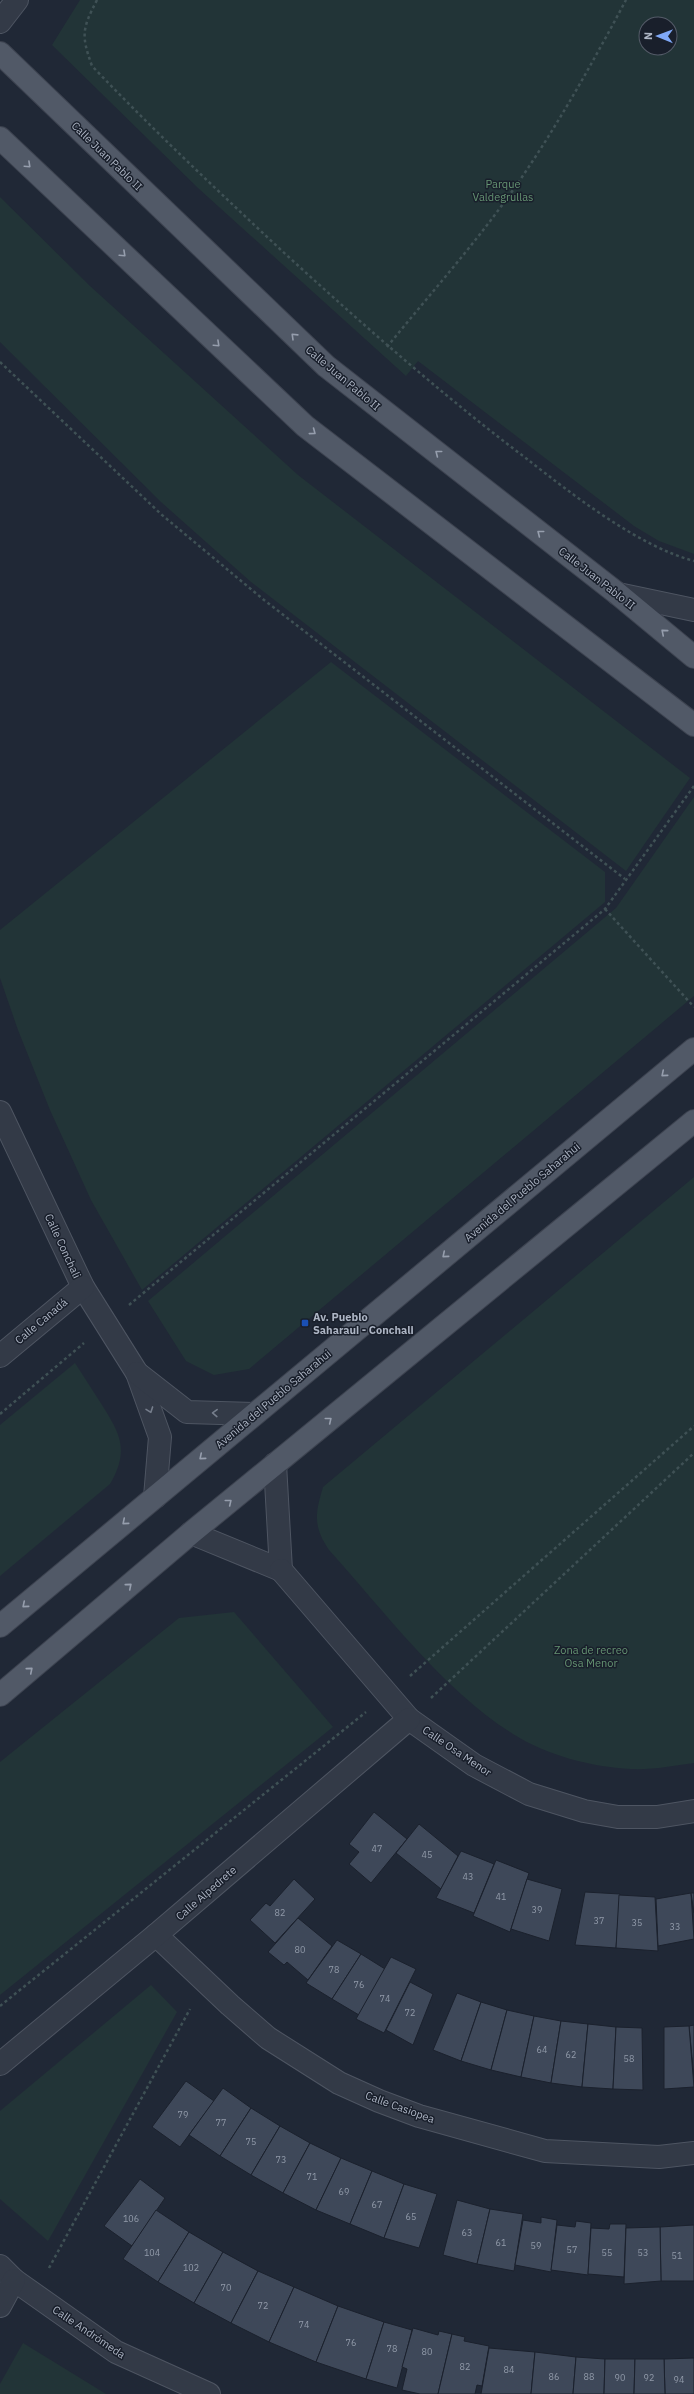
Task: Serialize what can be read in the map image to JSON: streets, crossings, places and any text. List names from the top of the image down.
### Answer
{
  "streets": {
    "main road": ["Calle Juan Pablo II", "Avenida del Pueblo Saharahui"],
    "street": [
      "Calle Conchali",
      "Calle Canadá",
      "Calle Osa Menor",
      "Calle Alpedrete",
      "Calle Casiopea",
      "Calle Andrómeda"
    ]
  },
  "crossings": [
    ["Avenida del Pueblo Saharahui", "Calle Conchali"],
    ["Calle Conchali", "Calle Canadá"],
    ["Calle Osa Menor", "Calle Alpedrete"],
    ["Calle Alpedrete", "Calle Casiopea"]
  ],
  "parks": ["Parque Valdegrullas", "Zona de recreo Osa Menor"],
  "places": {
    "transit": ["Av. Pueblo Saharaui - Conchali"]
  },
  "house_numbers": [
    "47",
    "45",
    "43",
    "41",
    "39",
    "82",
    "37",
    "35",
    "33",
    "80",
    "78",
    "76",
    "74",
    "72",
    "64",
    "62",
    "58",
    "79",
    "77",
    "75",
    "73",
    "71",
    "69",
    "67",
    "65",
    "106",
    "63",
    "61",
    "59",
    "57",
    "104",
    "55",
    "53",
    "51",
    "102",
    "70",
    "72",
    "74",
    "76",
    "78",
    "80",
    "82",
    "84",
    "86",
    "88",
    "90",
    "92",
    "94"
  ],
  "north": "left"
}
